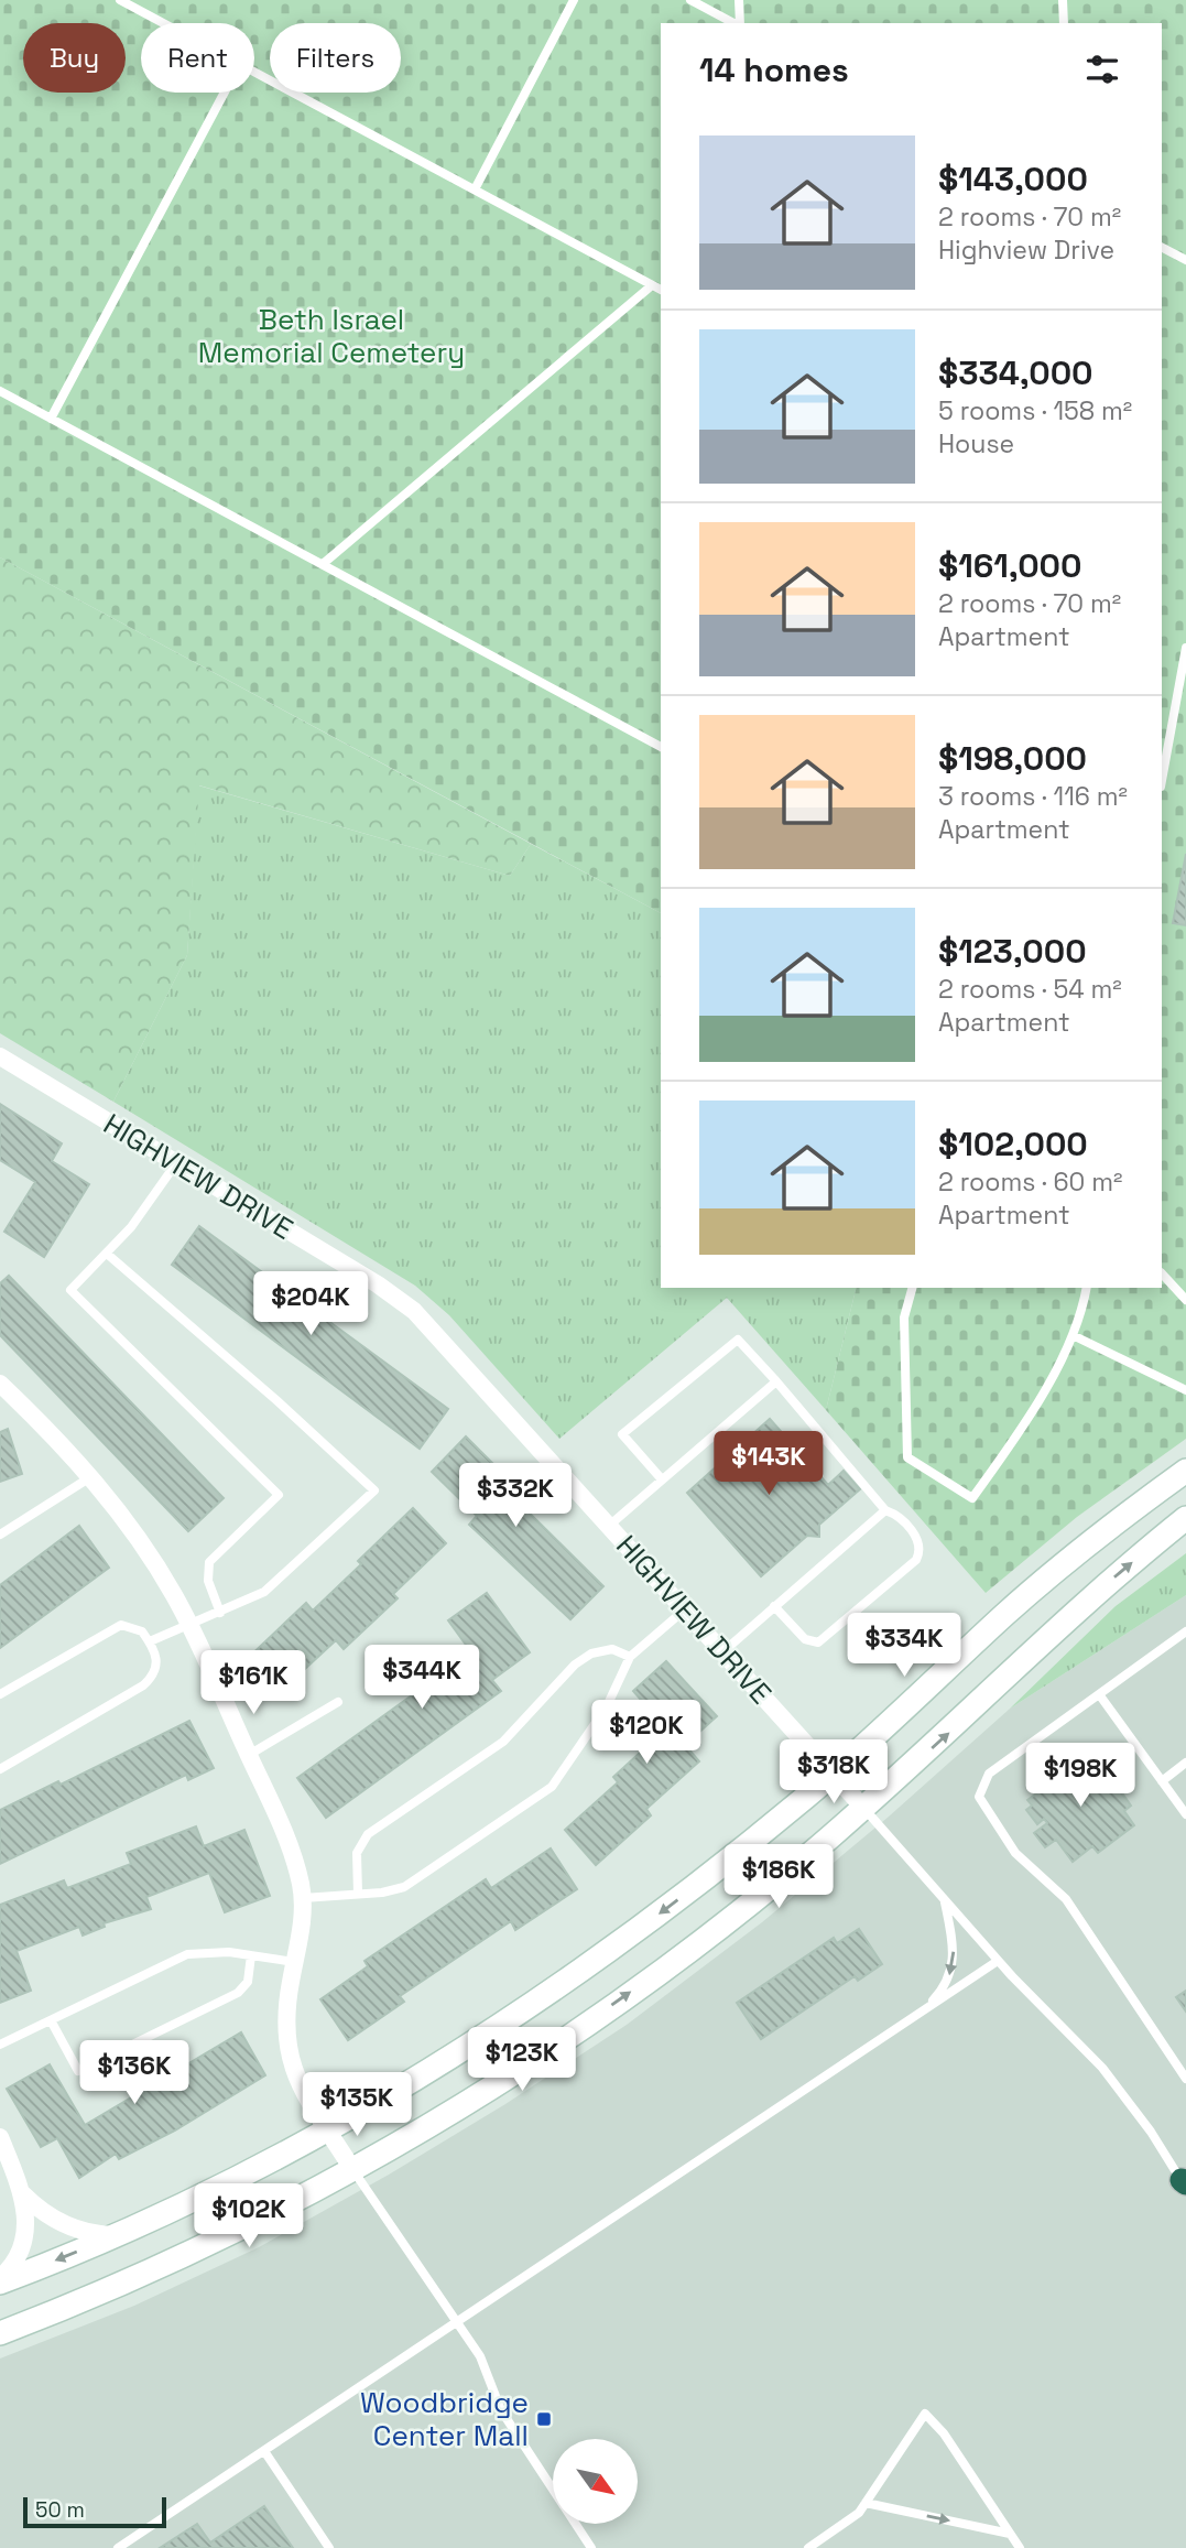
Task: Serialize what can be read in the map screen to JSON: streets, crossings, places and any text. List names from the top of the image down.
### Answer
{
  "streets": {
    "street": ["HIGHVIEW DRIVE"]
  },
  "parks": ["Beth Israel Memorial Cemetery"],
  "places": {
    "transit": ["Woodbridge Center Mall"]
  },
  "scale_bar": "50 m",
  "north": "bottom right",
  "page": {
    "chip": ["Buy", "Rent", "Filters"],
    "heading": "14 homes",
    "list": [
      {
        "name": "$143,000",
        "note": "2 rooms · 70 m² · Highview Drive"
      },
      {
        "name": "$334,000",
        "note": "5 rooms · 158 m² · House"
      },
      {
        "name": "$161,000",
        "note": "2 rooms · 70 m² · Apartment"
      },
      {
        "name": "$198,000",
        "note": "3 rooms · 116 m² · Apartment"
      },
      {
        "name": "$123,000",
        "note": "2 rooms · 54 m² · Apartment"
      },
      {
        "name": "$102,000",
        "note": "2 rooms · 60 m² · Apartment"
      }
    ],
    "price": [
      "$204K",
      "$143K",
      "$332K",
      "$334K",
      "$344K",
      "$161K",
      "$120K",
      "$318K",
      "$198K",
      "$186K",
      "$123K",
      "$136K",
      "$135K",
      "$102K"
    ],
    "scale": "50 m"
  }
}
